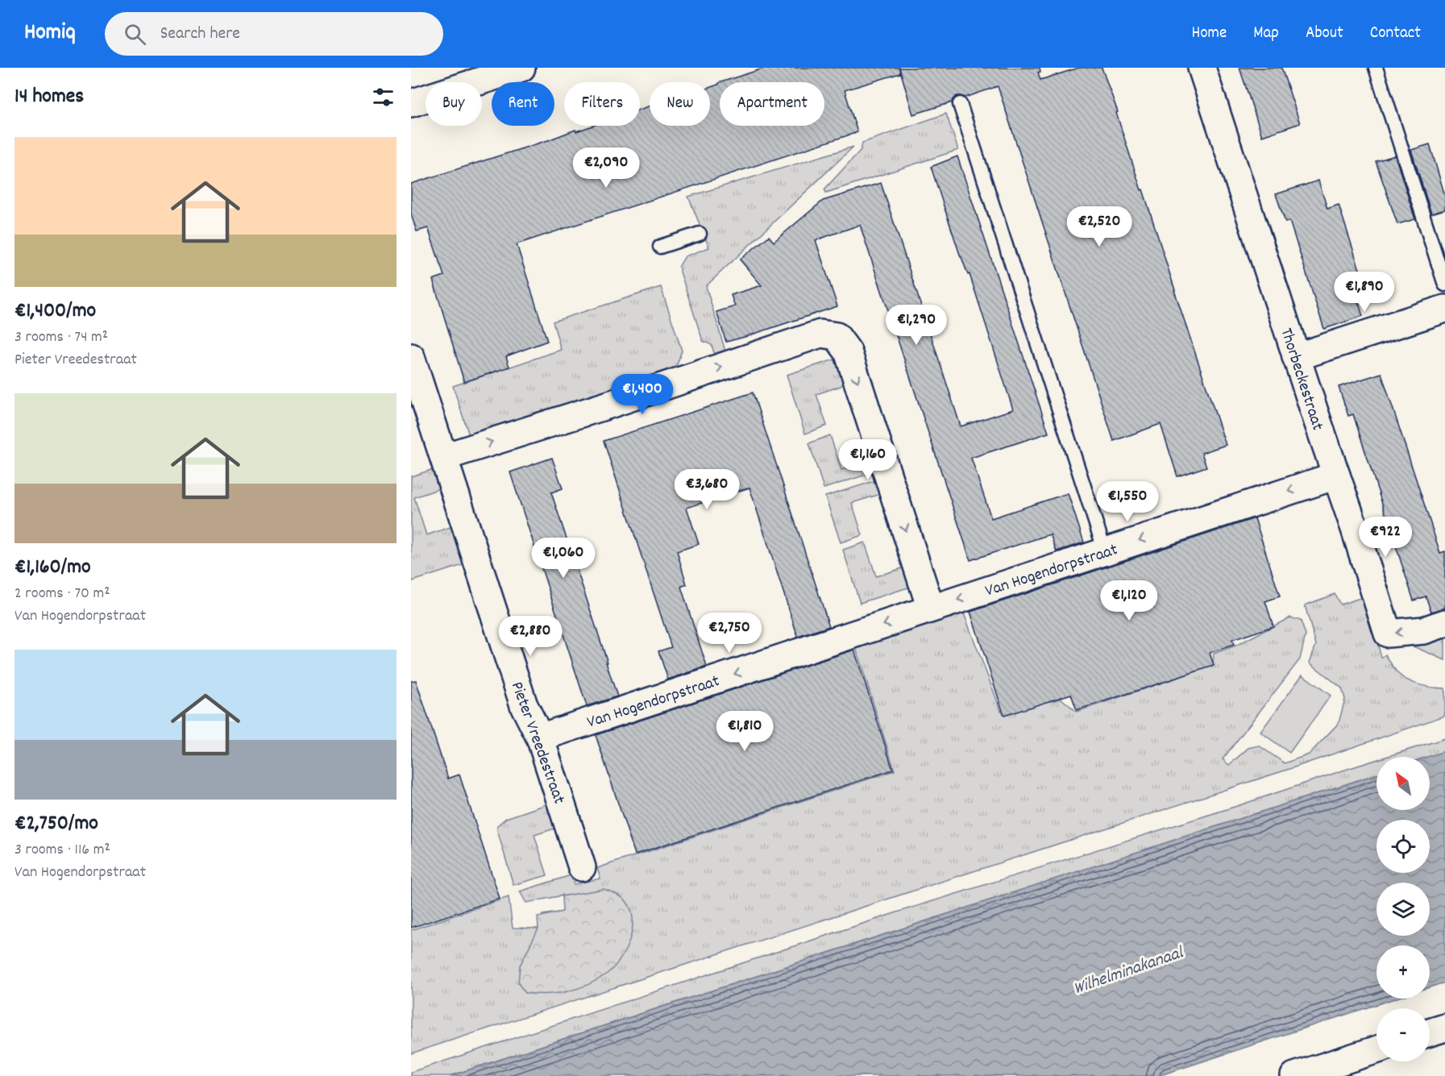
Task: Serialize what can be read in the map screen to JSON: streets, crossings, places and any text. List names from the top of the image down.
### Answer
{
  "streets": {
    "street": ["Thorbeckestraat", "Van Hogendorpstraat", "Pieter Vreedestraat"]
  },
  "crossings": [
    ["Thorbeckestraat", "Van Hogendorpstraat"],
    ["Van Hogendorpstraat", "Pieter Vreedestraat"]
  ],
  "one_way": ["Van Hogendorpstraat"],
  "water": ["Wilhelminakanaal"],
  "north": "top left",
  "page": {
    "header": "Homiq",
    "search": "Search here",
    "nav": [
      "Home",
      "Map",
      "About",
      "Contact"
    ],
    "heading": "14 homes",
    "chip": [
      "Buy",
      "Rent",
      "Filters",
      "New",
      "Apartment"
    ],
    "list": [
      {
        "name": "€1,400/mo",
        "note": "3 rooms · 74 m² · Pieter Vreedestraat"
      },
      {
        "name": "€1,160/mo",
        "note": "2 rooms · 70 m² · Van Hogendorpstraat"
      },
      {
        "name": "€2,750/mo",
        "note": "3 rooms · 116 m² · Van Hogendorpstraat"
      }
    ],
    "price": [
      "€2,090",
      "€2,520",
      "€1,890",
      "€1,290",
      "€1,400",
      "€1,160",
      "€3,680",
      "€1,550",
      "€922",
      "€1,060",
      "€1,120",
      "€2,750",
      "€2,880",
      "€1,810"
    ],
    "map_buttons": ["+", "−"]
  }
}
